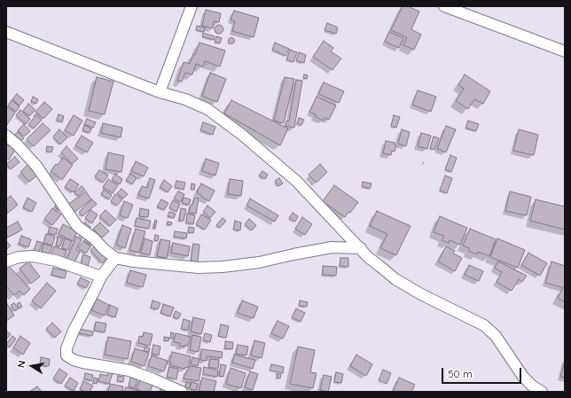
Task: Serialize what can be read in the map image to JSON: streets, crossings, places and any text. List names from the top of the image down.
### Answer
{
  "scale_bar": "50 m",
  "north": "left"
}
